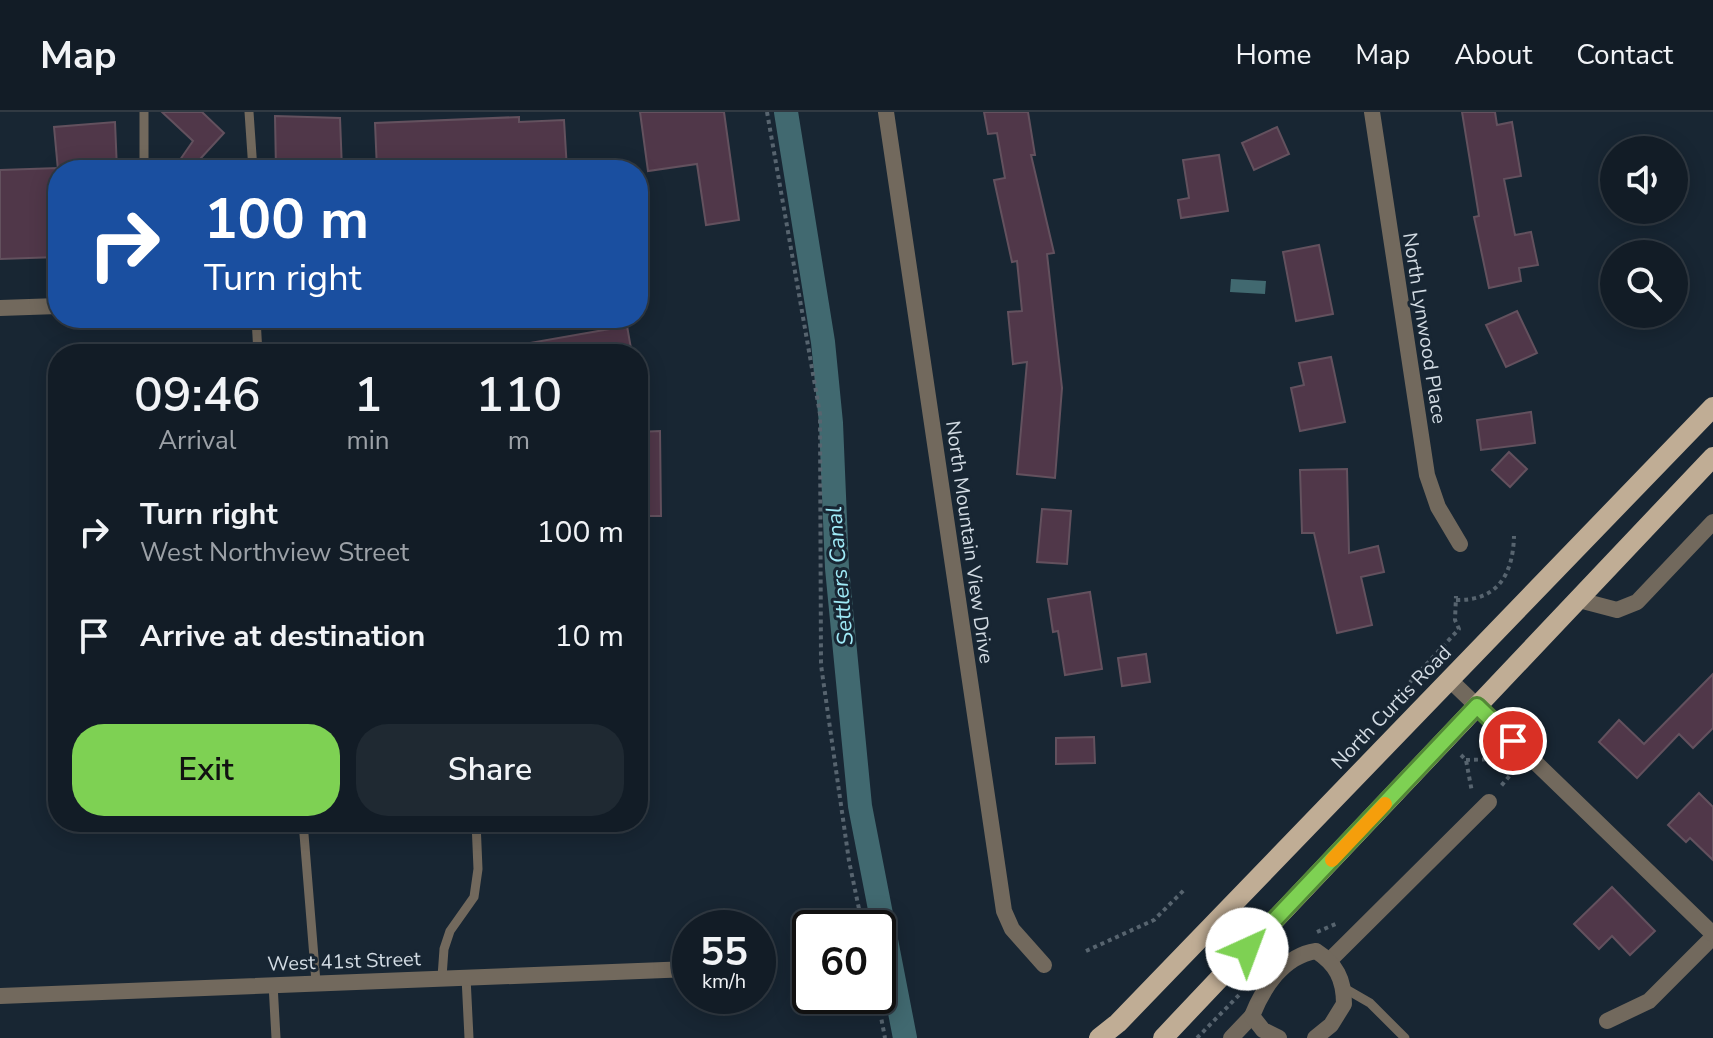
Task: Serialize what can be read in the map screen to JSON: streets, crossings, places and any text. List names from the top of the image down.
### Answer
{
  "streets": {
    "main road": ["North Curtis Road"],
    "street": ["North Lynwood Place", "North Mountain View Drive", "West 41st Street"]
  },
  "water": ["Settlers Canal"],
  "page": {
    "header": "Map",
    "nav": [
      "Home",
      "Map",
      "About",
      "Contact"
    ],
    "turn": ["100 m", "Turn right"],
    "eta": [
      "09:46",
      "Arrival",
      "1",
      "min",
      "110",
      "m"
    ],
    "list": [
      {
        "name": "Turn right",
        "note": "West Northview Street",
        "value": "100 m"
      },
      {
        "name": "Arrive at destination",
        "value": "10 m"
      }
    ],
    "buttons": ["Exit", "Share"],
    "speed": "55 km/h",
    "limit": "60"
  }
}
